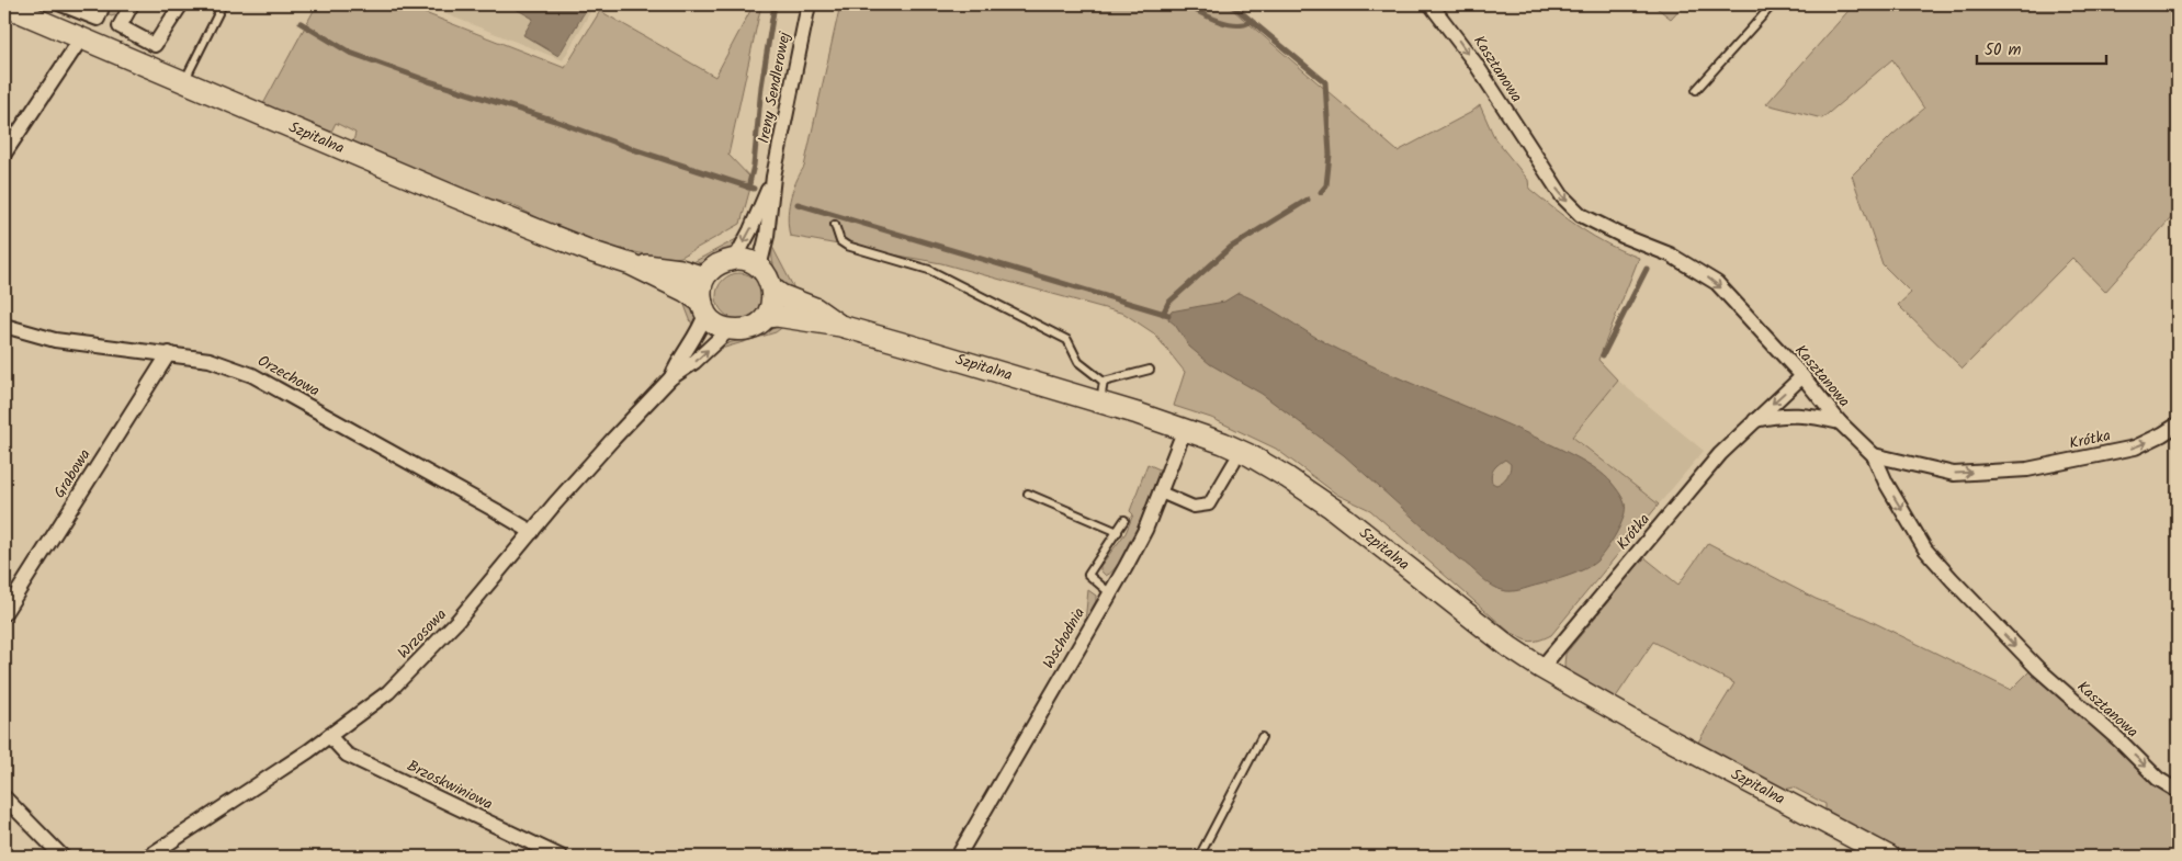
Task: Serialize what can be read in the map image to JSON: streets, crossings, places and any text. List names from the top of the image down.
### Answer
{
  "streets": {
    "main road": ["Szpitalna"],
    "street": [
      "Kasztanowa",
      "Ireny Sendlerowej",
      "Orzechowa",
      "Krótka",
      "Grabowa",
      "Wrzosowa",
      "Wschodnia",
      "Brzoskwiniowa"
    ]
  },
  "crossings": [
    ["Kasztanowa", "Krótka"],
    ["Szpitalna", "Krótka"],
    ["Szpitalna", "Wrzosowa"],
    ["Szpitalna", "Wschodnia"],
    ["Orzechowa", "Grabowa"],
    ["Orzechowa", "Wrzosowa"],
    ["Wrzosowa", "Brzoskwiniowa"]
  ],
  "one_way": ["Kasztanowa"],
  "scale_bar": "50 m"
}
